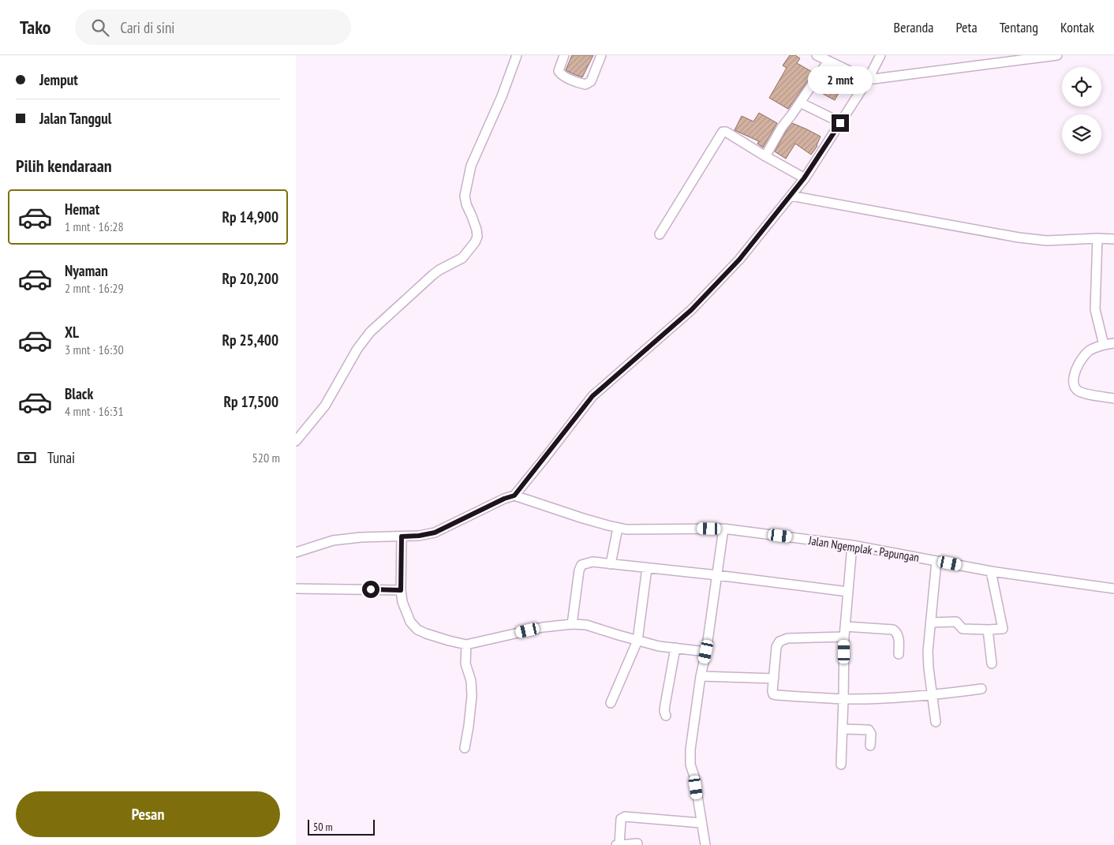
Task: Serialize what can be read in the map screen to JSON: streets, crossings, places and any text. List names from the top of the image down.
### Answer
{
  "streets": {
    "street": ["Jalan Ngemplak - Papungan"]
  },
  "scale_bar": "50 m",
  "page": {
    "header": "Tako",
    "search": "Cari di sini",
    "nav": [
      "Beranda",
      "Peta",
      "Tentang",
      "Kontak"
    ],
    "banner": ["Jemput", "Jalan Tanggul"],
    "bubble": "2 mnt",
    "heading": "Pilih kendaraan",
    "list": [
      {
        "name": "Hemat",
        "note": "1 mnt · 16:28",
        "value": "Rp 14,900"
      },
      {
        "name": "Nyaman",
        "note": "2 mnt · 16:29",
        "value": "Rp 20,200"
      },
      {
        "name": "XL",
        "note": "3 mnt · 16:30",
        "value": "Rp 25,400"
      },
      {
        "name": "Black",
        "note": "4 mnt · 16:31",
        "value": "Rp 17,500"
      }
    ],
    "pay": ["Tunai", "520 m"],
    "buttons": "Pesan",
    "scale": "50 m"
  }
}
